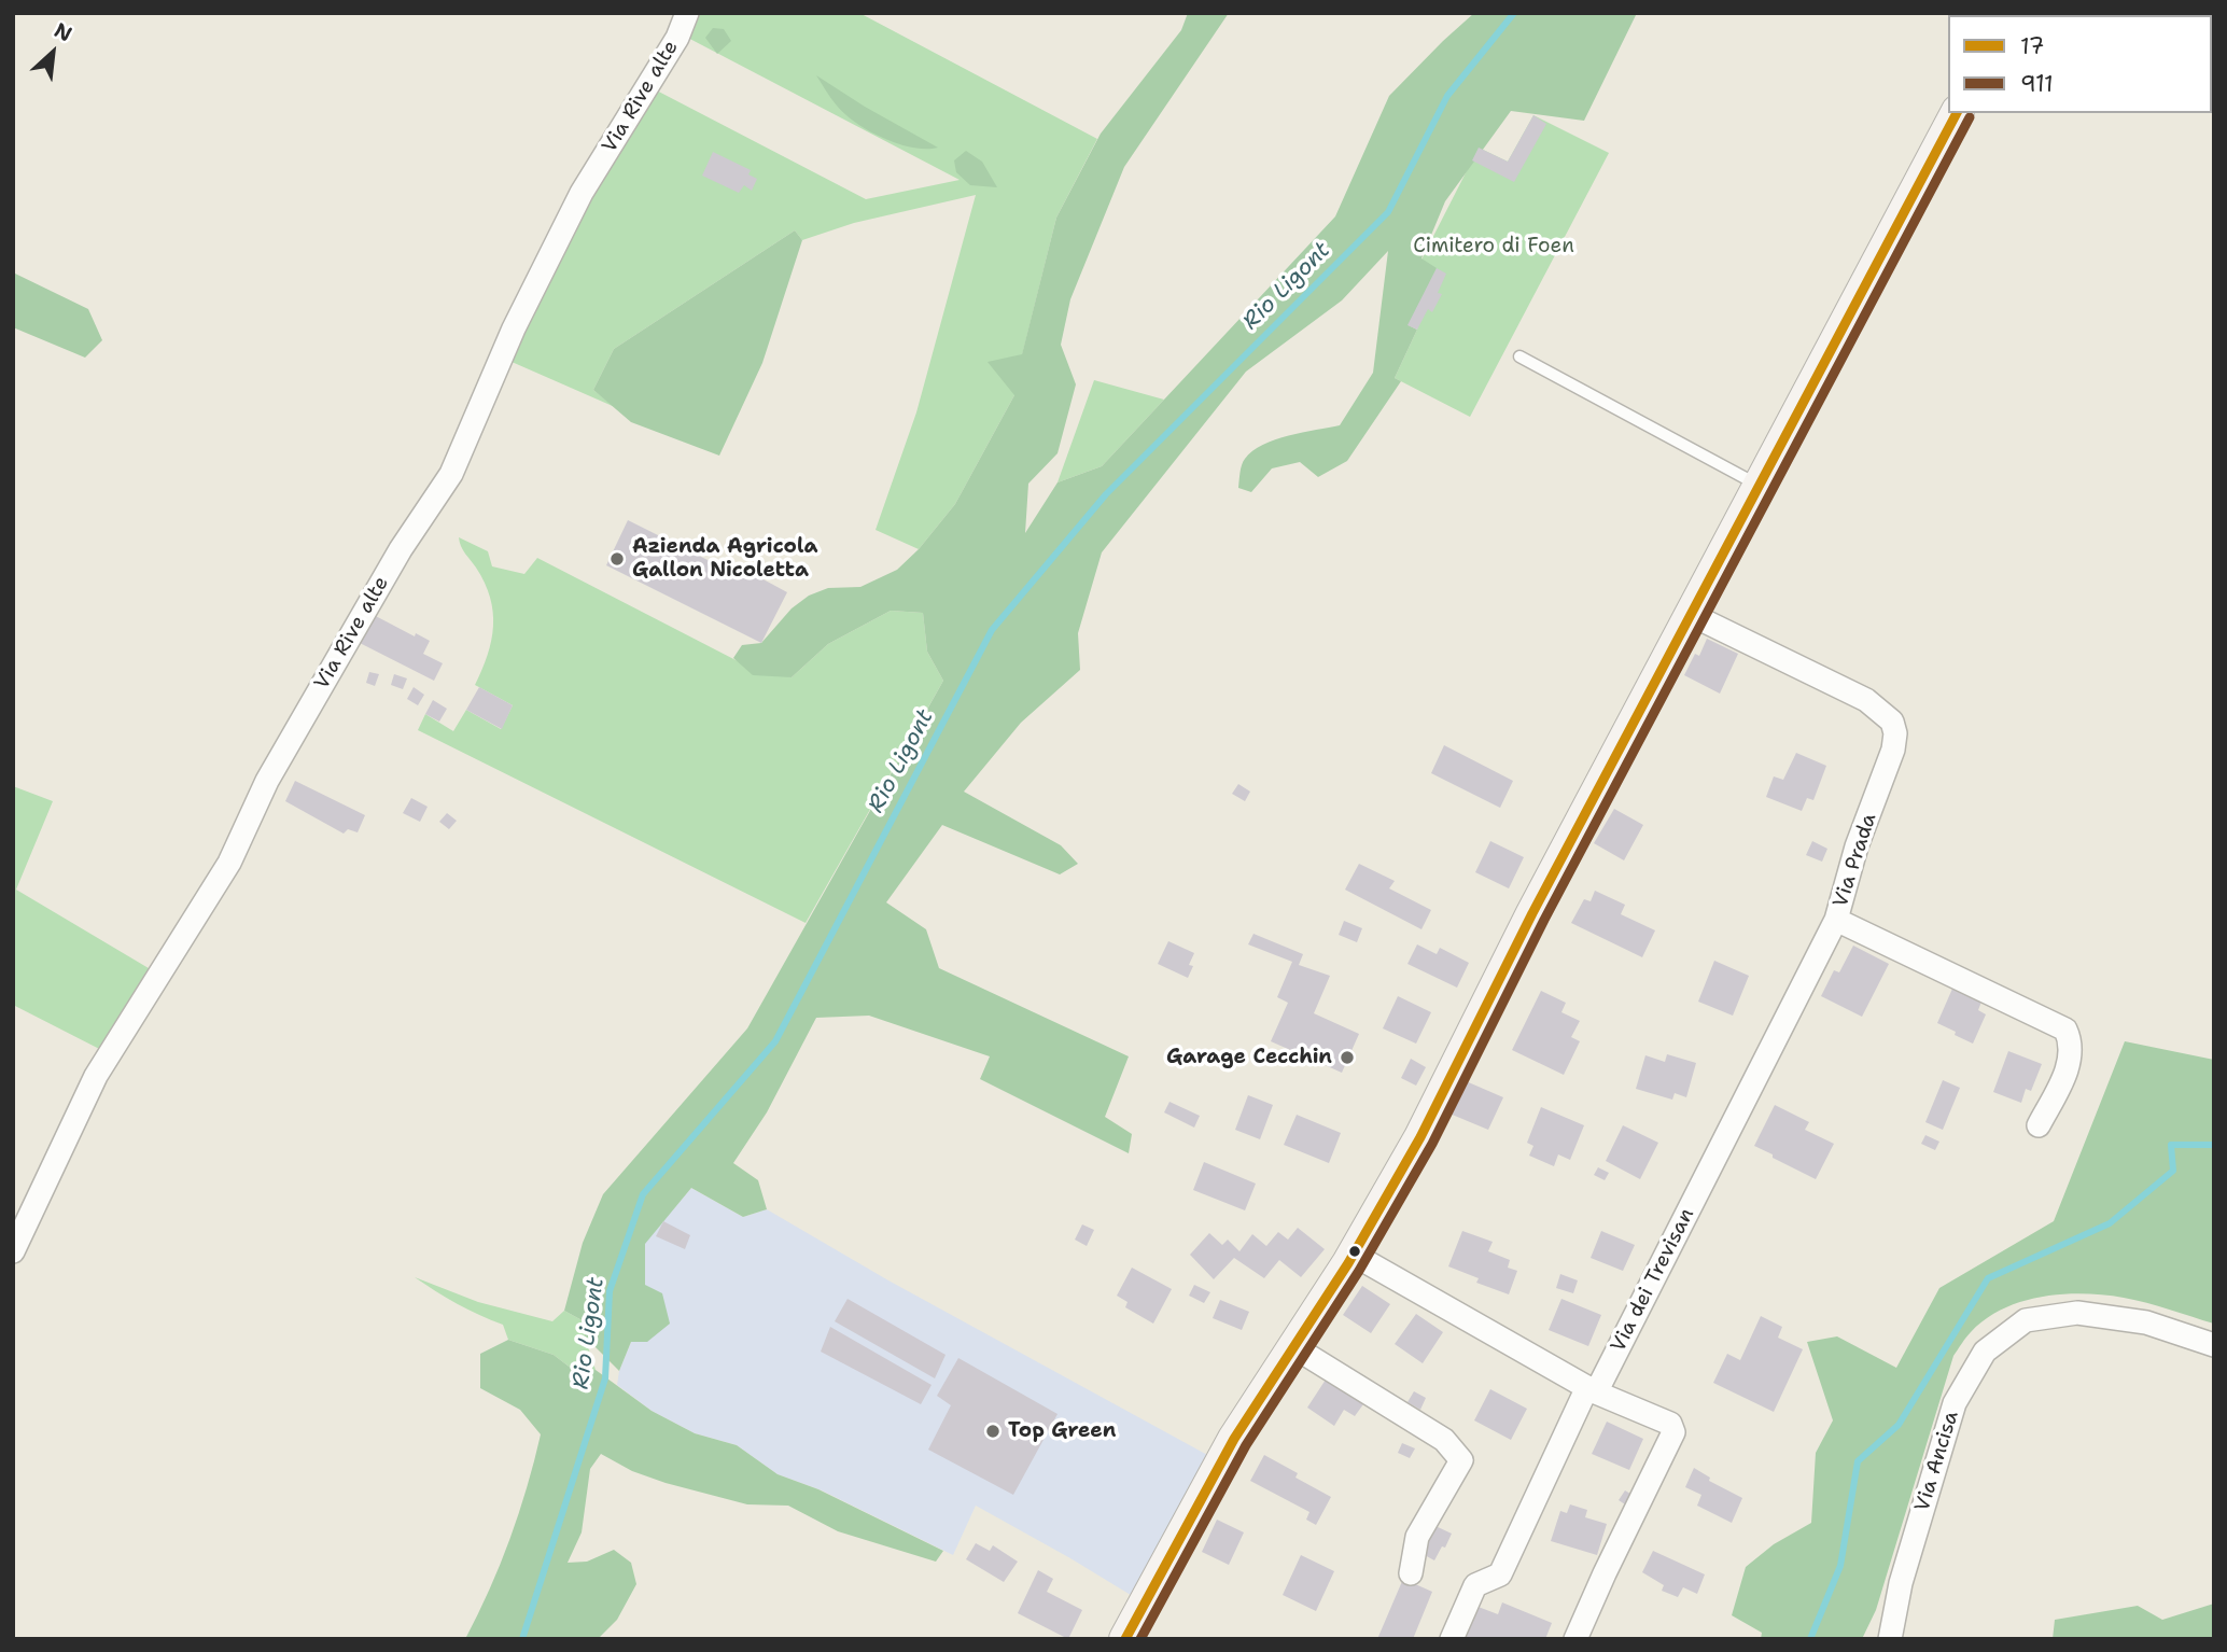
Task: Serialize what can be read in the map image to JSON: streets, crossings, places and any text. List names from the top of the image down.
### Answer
{
  "streets": {
    "street": [
      "Via Rive alte",
      "Via Prada",
      "Via dei Trevisan",
      "Via Ancisa"
    ]
  },
  "crossings": [
    ["Via Prada", "Via dei Trevisan"]
  ],
  "water": ["Rio Ligont"],
  "parks": ["Cimitero di Foen"],
  "places": ["Azienda Agricola Gallon Nicoletta", "Garage Cecchin", "Top Green"],
  "lines": ["transit line 17", "transit line 911"],
  "legend": ["17", "911"],
  "north": "top right"
}
